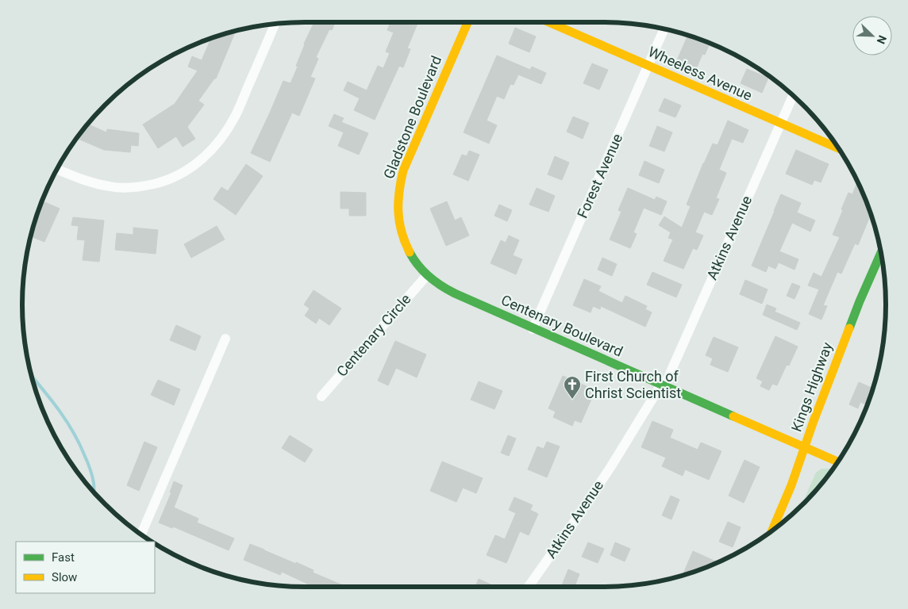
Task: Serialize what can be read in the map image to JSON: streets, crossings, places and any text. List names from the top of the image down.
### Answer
{
  "streets": {
    "street": [
      "Wheeless Avenue",
      "Gladstone Boulevard",
      "Forest Avenue",
      "Atkins Avenue",
      "Centenary Boulevard",
      "Centenary Circle",
      "Kings Highway"
    ]
  },
  "crossings": [
    ["Wheeless Avenue", "Forest Avenue"],
    ["Wheeless Avenue", "Atkins Avenue"],
    ["Gladstone Boulevard", "Centenary Boulevard"],
    ["Forest Avenue", "Centenary Boulevard"],
    ["Atkins Avenue", "Centenary Boulevard"],
    ["Centenary Boulevard", "Centenary Circle"],
    ["Centenary Boulevard", "Kings Highway"]
  ],
  "places": {
    "church": ["First Church of Christ Scientist"]
  },
  "legend": ["Fast", "Slow"],
  "north": "bottom right"
}
